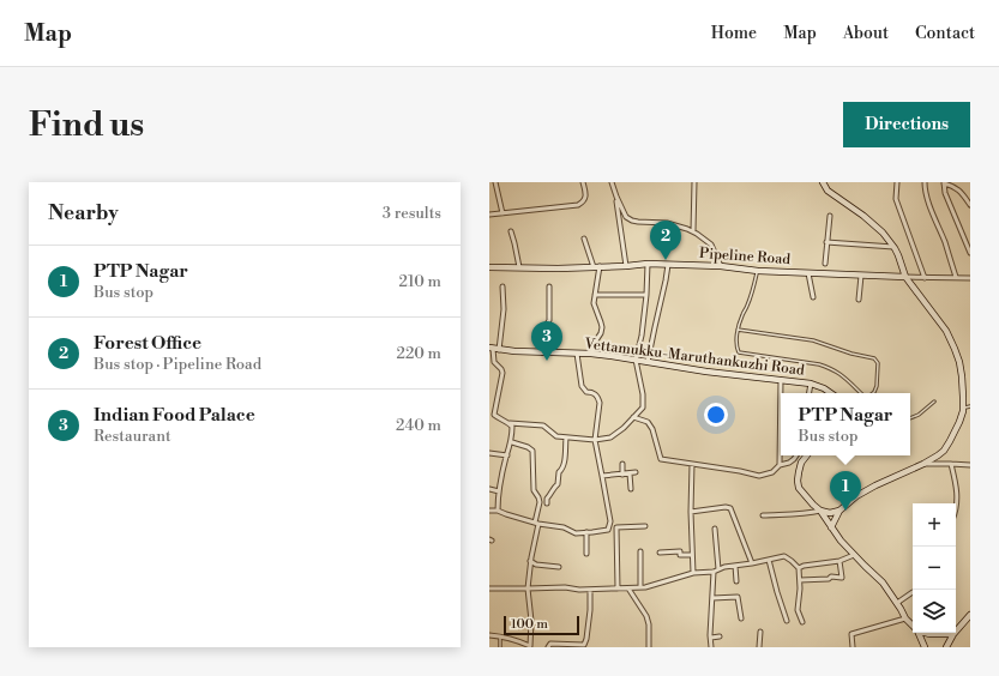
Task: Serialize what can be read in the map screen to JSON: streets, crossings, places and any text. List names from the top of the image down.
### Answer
{
  "streets": {
    "main road": ["Pipeline Road", "Vettamukku-Maruthankuzhi Road"]
  },
  "scale_bar": "100 m",
  "page": {
    "header": "Map",
    "nav": [
      "Home",
      "Map",
      "About",
      "Contact"
    ],
    "buttons": "Directions",
    "title": "Find us",
    "heading": ["Nearby", "3 results"],
    "pins": ["2", "3", "1"],
    "list": [
      {
        "mark": "1",
        "name": "PTP Nagar",
        "note": "Bus stop",
        "value": "210 m"
      },
      {
        "mark": "2",
        "name": "Forest Office",
        "note": "Bus stop · Pipeline Road",
        "value": "220 m"
      },
      {
        "mark": "3",
        "name": "Indian Food Palace",
        "note": "Restaurant",
        "value": "240 m"
      }
    ],
    "popup": ["PTP Nagar", "Bus stop"],
    "map_buttons": ["+", "−"],
    "scale": "100 m"
  }
}
